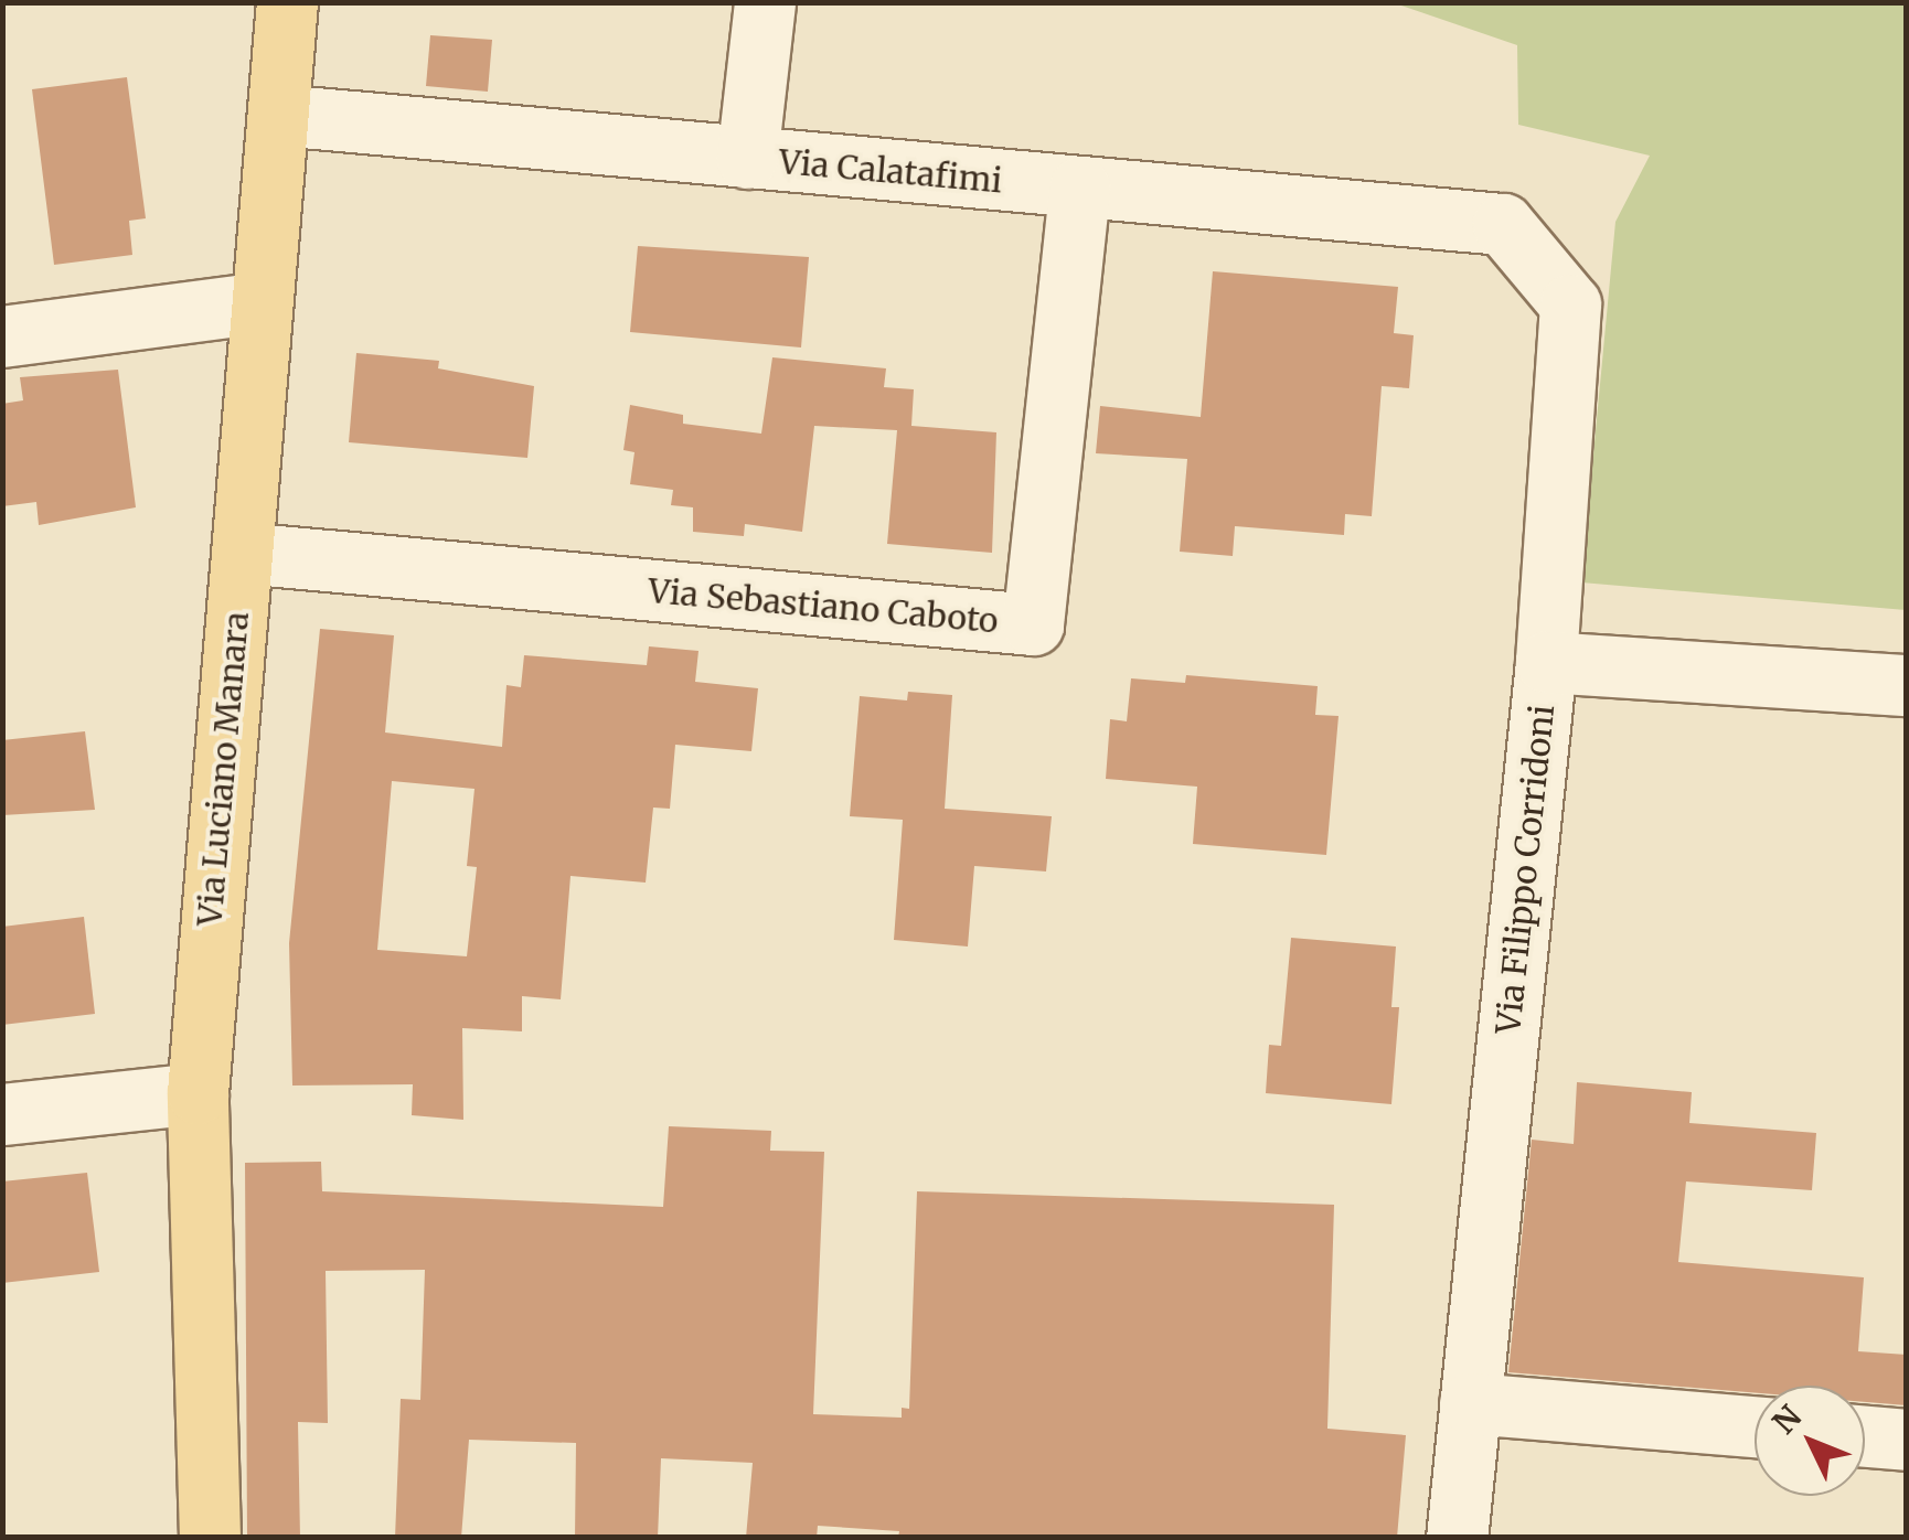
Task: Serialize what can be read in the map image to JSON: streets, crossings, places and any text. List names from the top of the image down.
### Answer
{
  "streets": {
    "main road": ["Via Luciano Manara"],
    "street": ["Via Calatafimi", "Via Sebastiano Caboto", "Via Filippo Corridoni"]
  },
  "crossings": [
    ["Via Calatafimi", "Via Sebastiano Caboto"],
    ["Via Calatafimi", "Via Luciano Manara"],
    ["Via Calatafimi", "Via Filippo Corridoni"],
    ["Via Sebastiano Caboto", "Via Luciano Manara"]
  ],
  "north": "top left"
}
